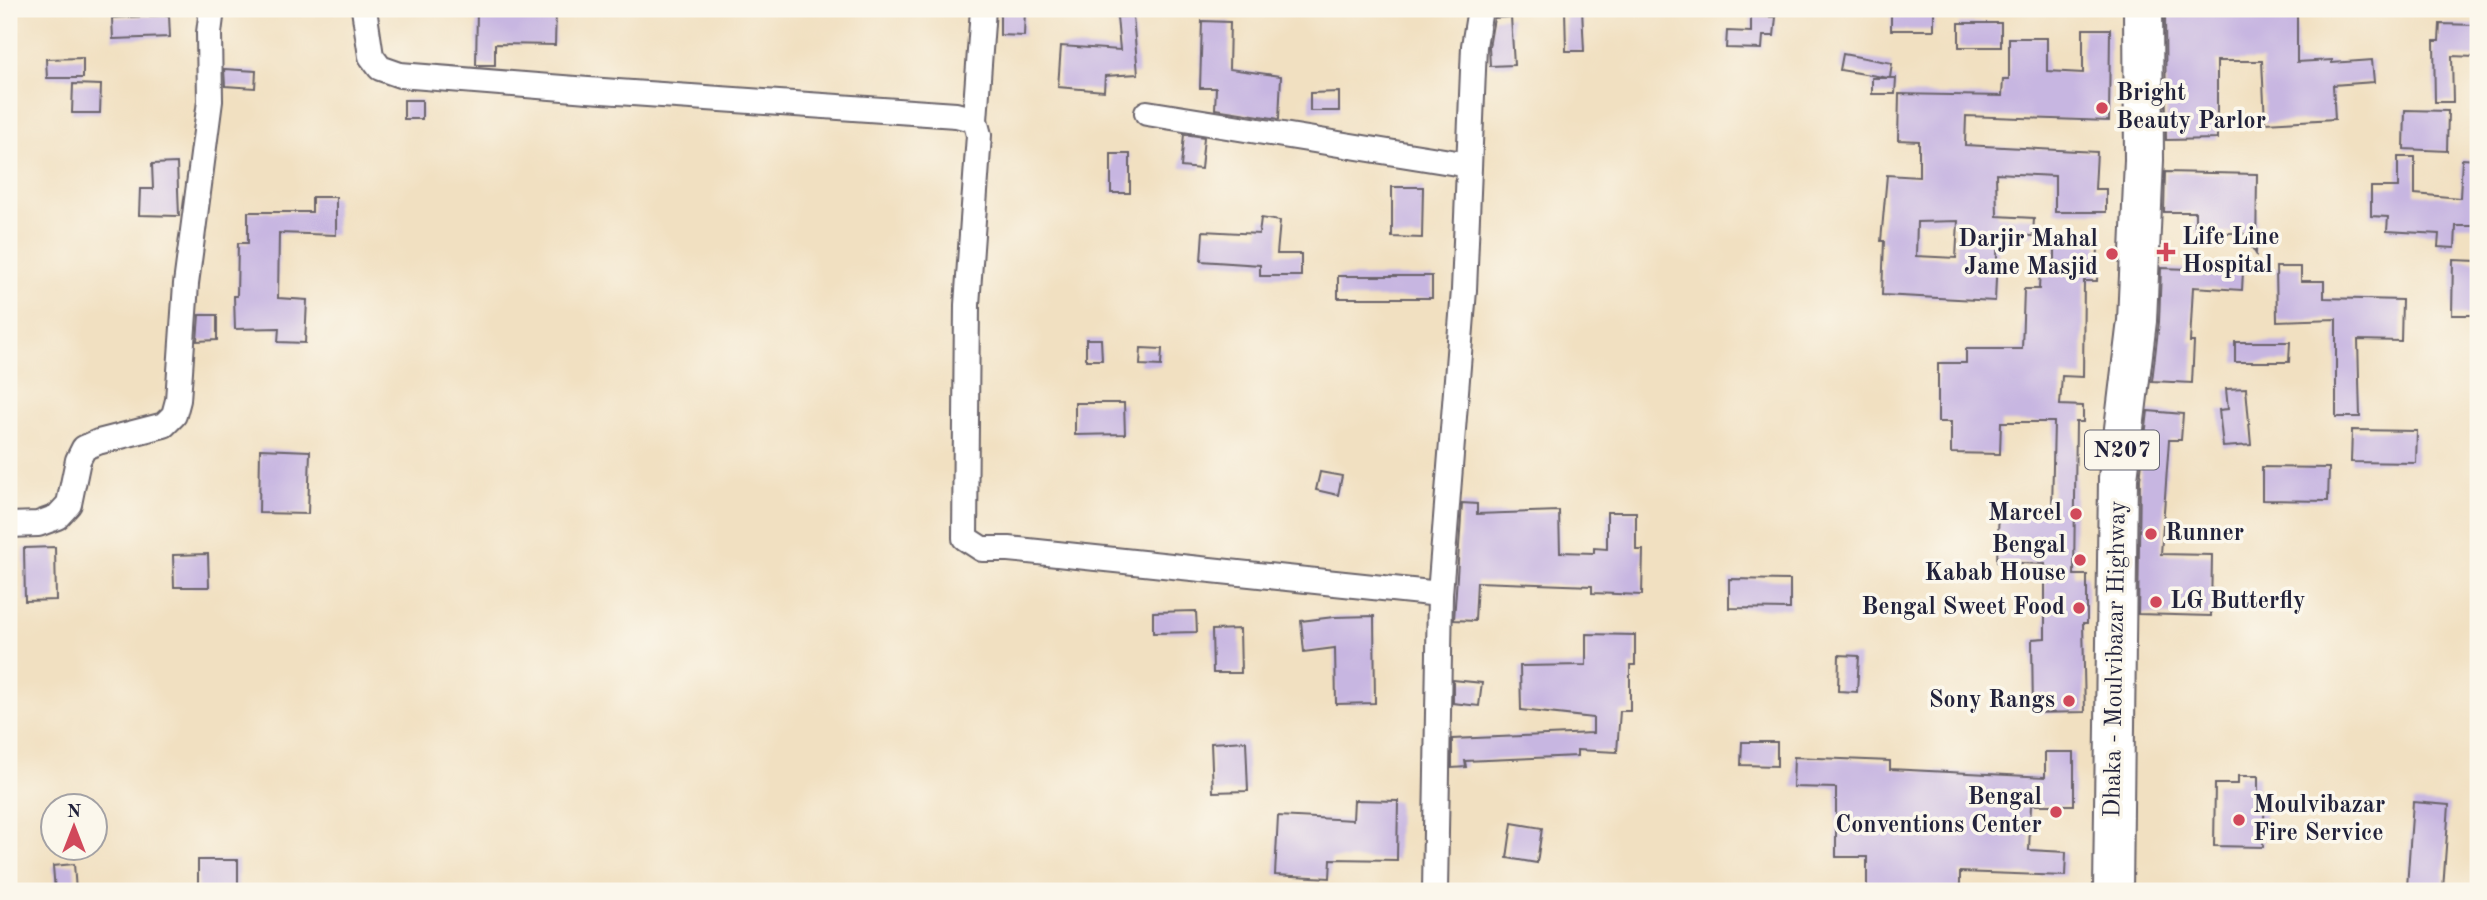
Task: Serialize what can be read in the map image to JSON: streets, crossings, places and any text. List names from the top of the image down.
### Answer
{
  "streets": {
    "highway": ["N207", "Dhaka - Moulvibazar Highway"]
  },
  "places": {
    "other": [
      "Bright Beauty Parlor",
      "Darjir Mahal Jame Masjid",
      "Marcel",
      "Runner",
      "Bengal Kabab House",
      "LG Butterfly",
      "Bengal Sweet Food",
      "Sony Rangs",
      "Bengal Conventions Center",
      "Moulvibazar Fire Service"
    ],
    "health": ["Life Line Hospital"]
  },
  "north": "top"
}
